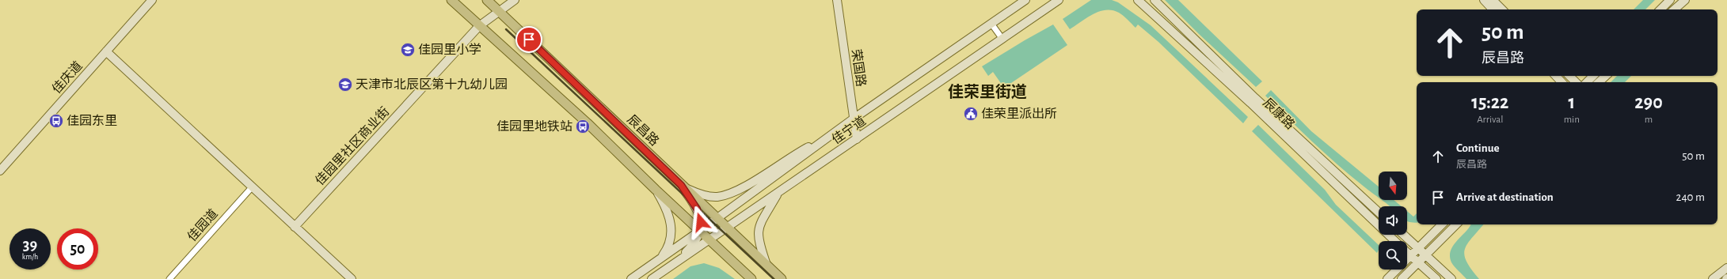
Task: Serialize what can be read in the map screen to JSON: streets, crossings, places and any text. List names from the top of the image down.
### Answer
{
  "streets": {
    "main road": ["辰昌路"],
    "street": [
      "荣国路",
      "佳庆道",
      "辰康路",
      "佳宁道",
      "佳园里社区商业街",
      "佳园道"
    ]
  },
  "crossings": [
    ["荣国路", "佳宁道"],
    ["辰昌路", "佳宁道"],
    ["辰昌路", "佳园里社区商业街"]
  ],
  "districts": ["佳荣里街道"],
  "places": {
    "school or university": ["佳园里小学", "天津市北辰区第十九幼儿园"],
    "public building": ["佳荣里派出所"],
    "bus stop": ["佳园东里", "佳园里地铁站"]
  },
  "north": "bottom",
  "page": {
    "turn": ["50 m", "辰昌路"],
    "eta": [
      "15:22",
      "Arrival",
      "1",
      "min",
      "290",
      "m"
    ],
    "list": [
      {
        "name": "Continue",
        "note": "辰昌路",
        "value": "50 m"
      },
      {
        "name": "Arrive at destination",
        "value": "240 m"
      }
    ],
    "speed": "39 km/h",
    "limit": "50"
  }
}
